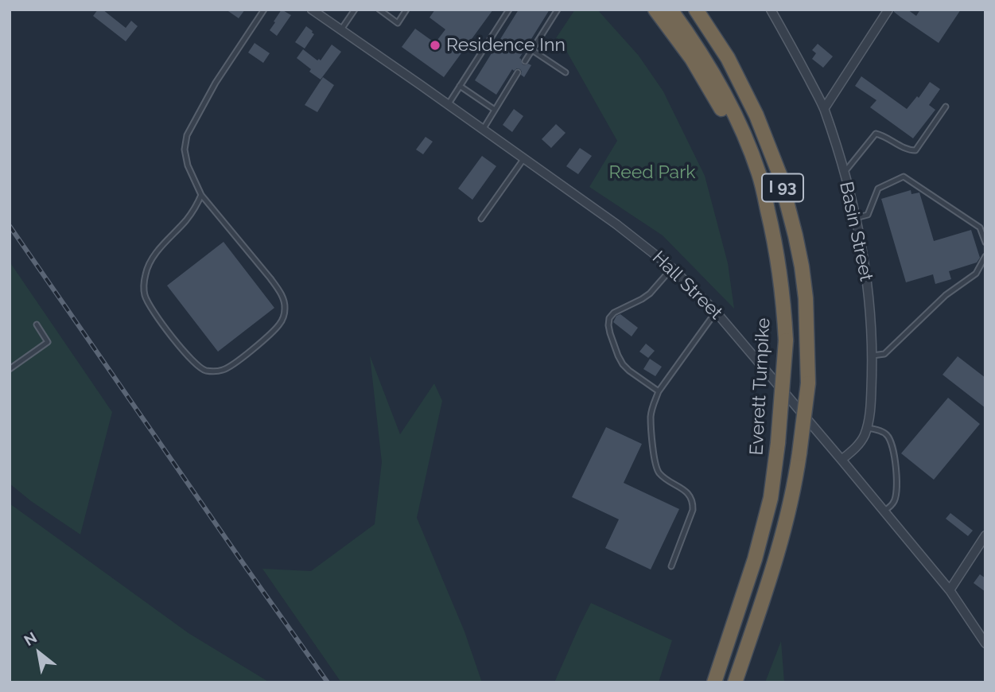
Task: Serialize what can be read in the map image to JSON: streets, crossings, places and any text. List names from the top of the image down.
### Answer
{
  "streets": {
    "highway": ["I 93", "Everett Turnpike"],
    "street": ["Basin Street", "Hall Street"]
  },
  "crossings": [
    ["Basin Street", "Hall Street"]
  ],
  "parks": ["Reed Park"],
  "places": ["Residence Inn"],
  "north": "top left"
}
